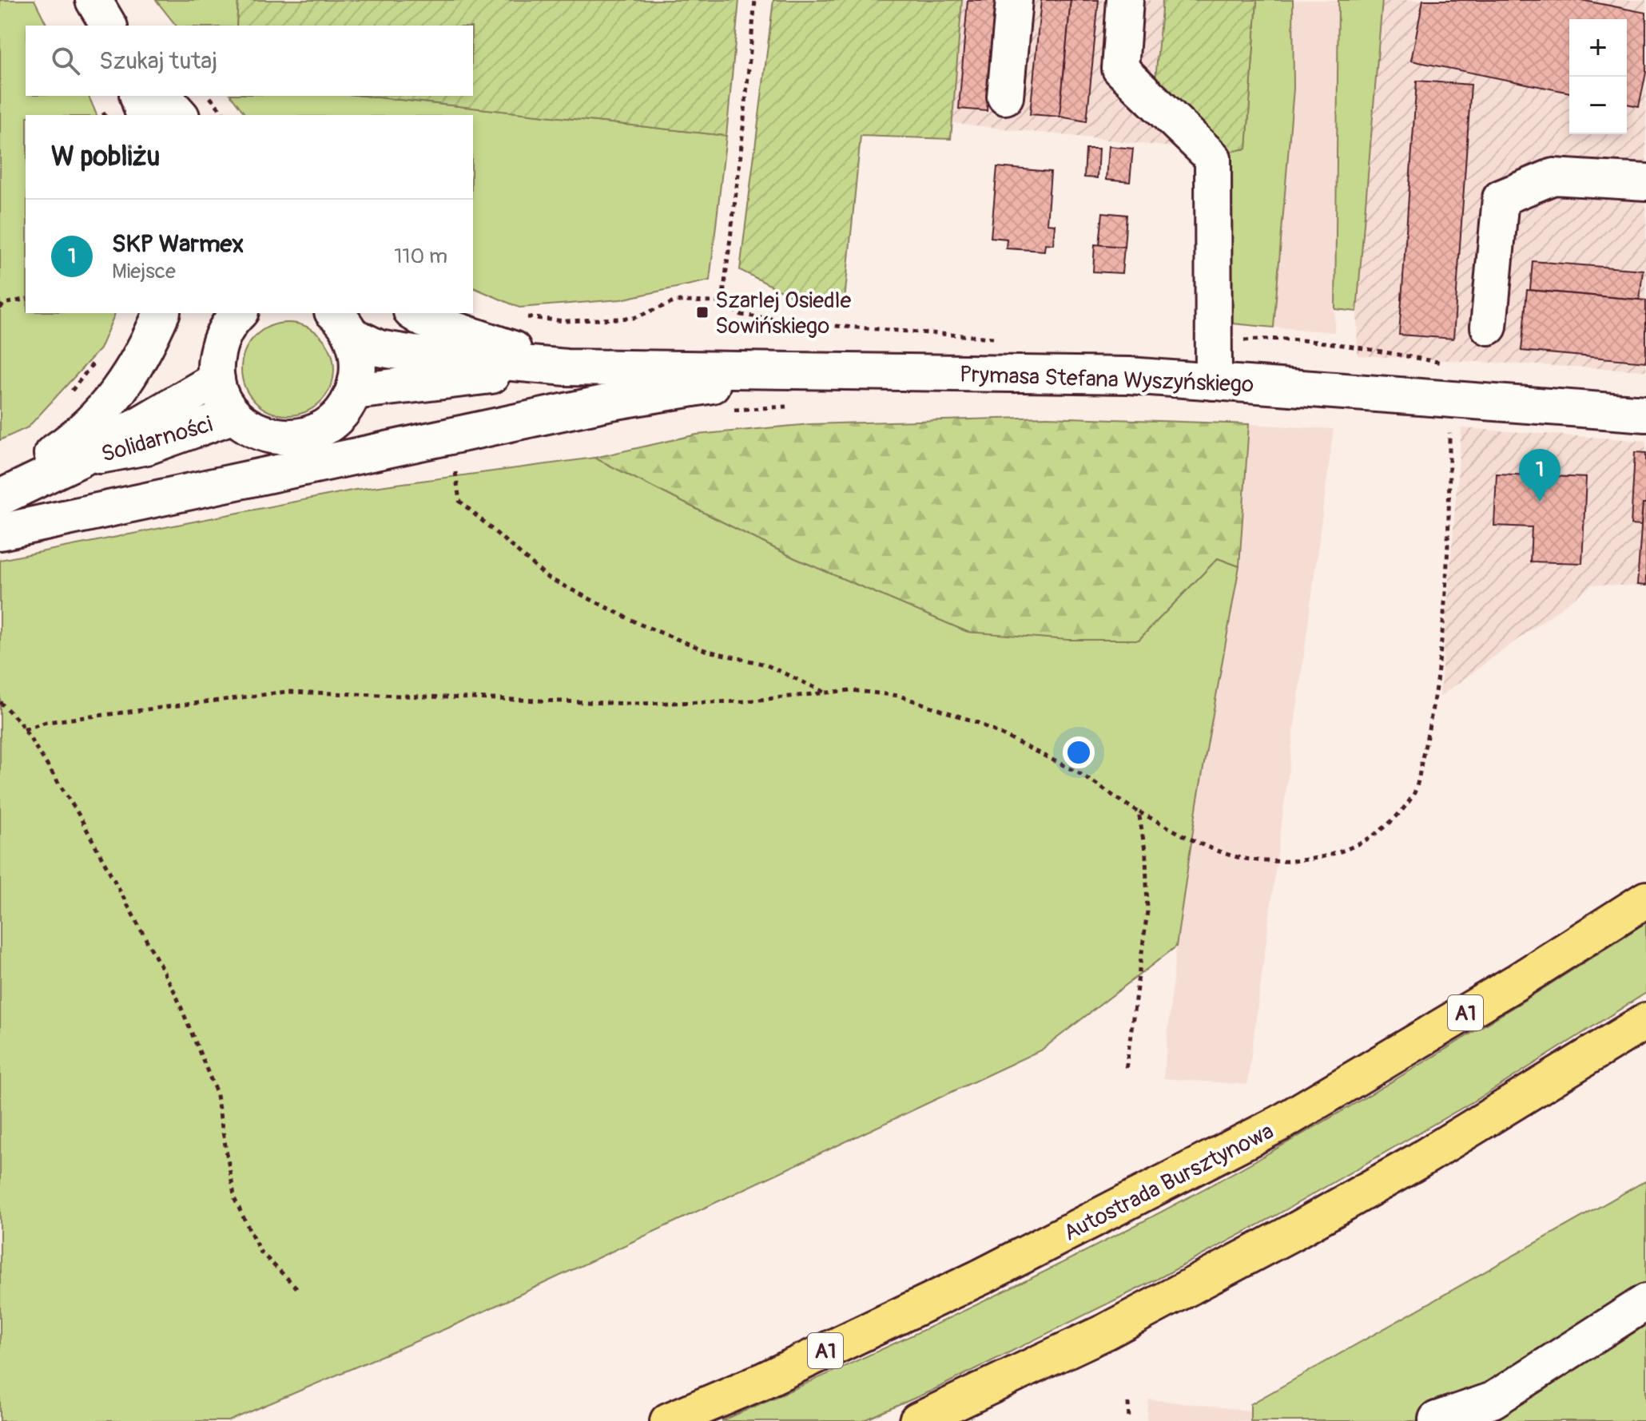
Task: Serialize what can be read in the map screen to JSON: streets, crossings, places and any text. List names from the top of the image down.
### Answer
{
  "streets": {
    "highway": ["A1", "Autostrada Bursztynowa"],
    "street": ["Prymasa Stefana Wyszyńskiego", "Solidarności"]
  },
  "places": {
    "transit": ["Szarlej Osiedle Sowińskiego"]
  },
  "page": {
    "map_buttons": ["+", "−"],
    "search": "Szukaj tutaj",
    "heading": "W pobliżu",
    "list": [
      {
        "mark": "1",
        "name": "SKP Warmex",
        "note": "Miejsce",
        "value": "110 m"
      }
    ],
    "pins": "1"
  }
}
